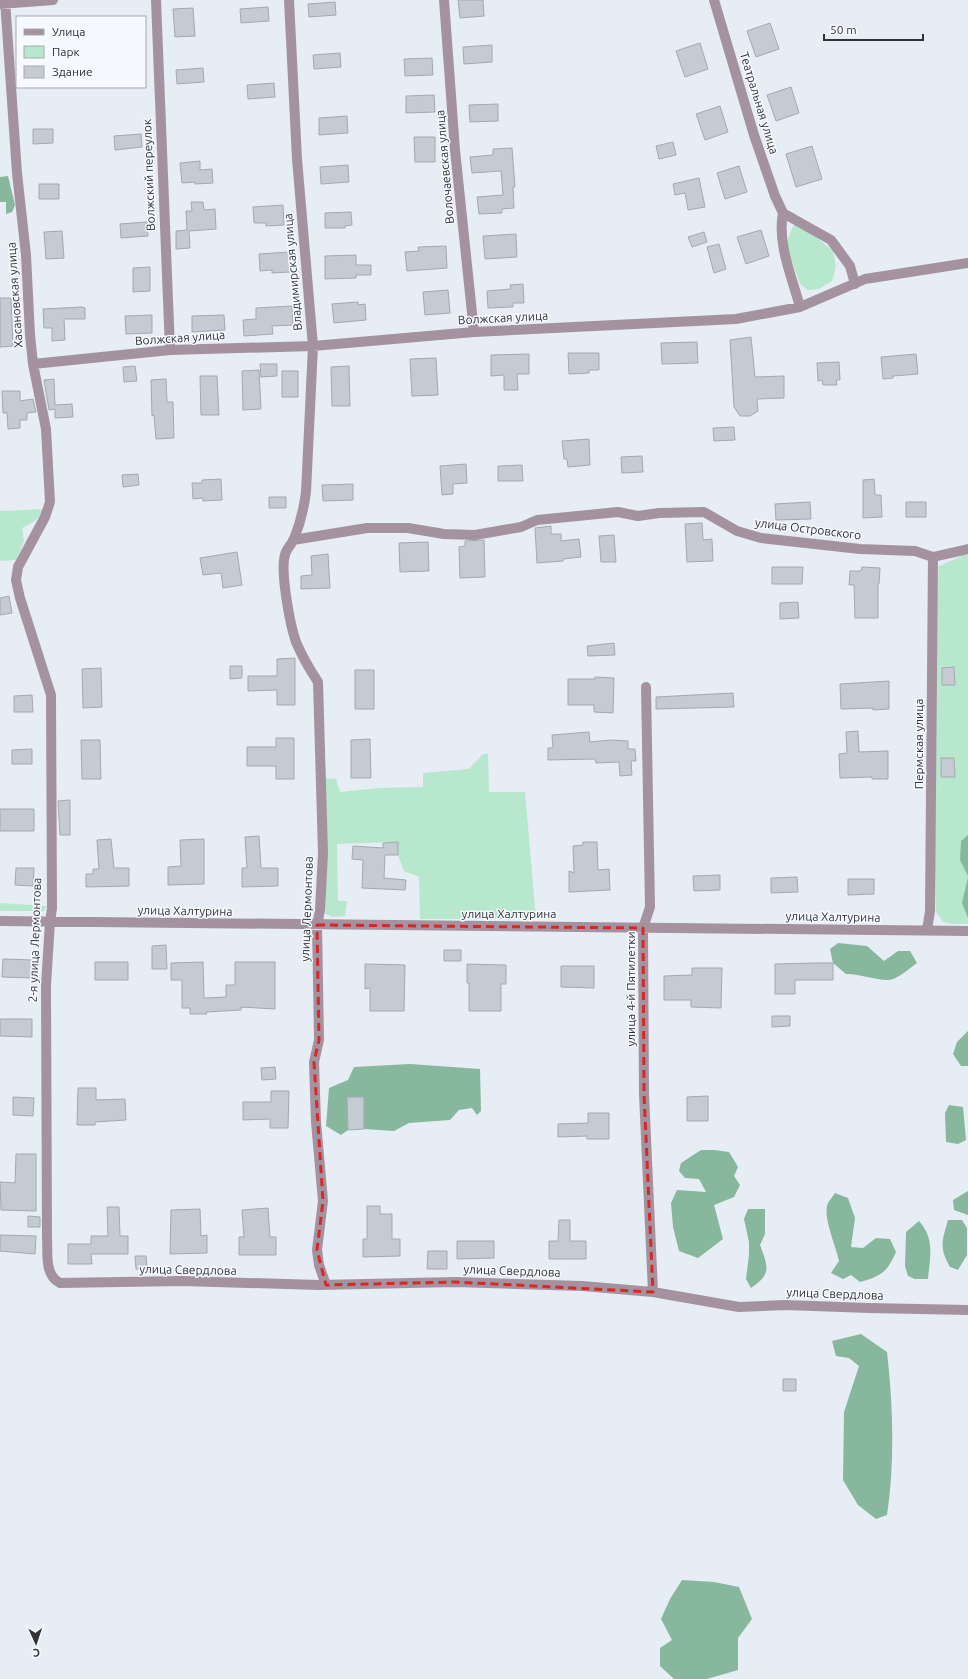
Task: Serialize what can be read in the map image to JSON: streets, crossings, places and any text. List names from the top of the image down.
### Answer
{
  "streets": {
    "street": [
      "Театральная улица",
      "Волочаевская улица",
      "Волжский переулок",
      "Владимирская улица",
      "Хасановская улица",
      "Волжская улица",
      "улица Островского",
      "Пермская улица",
      "улица Лермонтова",
      "улица Халтурина",
      "2-я улица Лермонтова",
      "улица 4-й Пятилетки",
      "улица Свердлова"
    ]
  },
  "crossings": [
    ["Театральная улица", "Волжская улица"],
    ["Волочаевская улица", "Волжская улица"],
    ["Волжский переулок", "Волжская улица"],
    ["Владимирская улица", "Волжская улица"],
    ["Владимирская улица", "улица Островского"],
    ["Владимирская улица", "улица Лермонтова"],
    ["Хасановская улица", "Волжская улица"],
    ["Хасановская улица", "2-я улица Лермонтова"],
    ["улица Островского", "Пермская улица"],
    ["улица Островского", "улица Лермонтова"],
    ["Пермская улица", "улица Халтурина"],
    ["улица Лермонтова", "улица Халтурина"],
    ["улица Лермонтова", "улица Свердлова"],
    ["улица Халтурина", "2-я улица Лермонтова"],
    ["улица Халтурина", "улица 4-й Пятилетки"],
    ["2-я улица Лермонтова", "улица Свердлова"],
    ["улица 4-й Пятилетки", "улица Свердлова"]
  ],
  "legend": ["Улица", "Парк", "Здание"],
  "scale_bar": "50 m",
  "north": "bottom"
}
